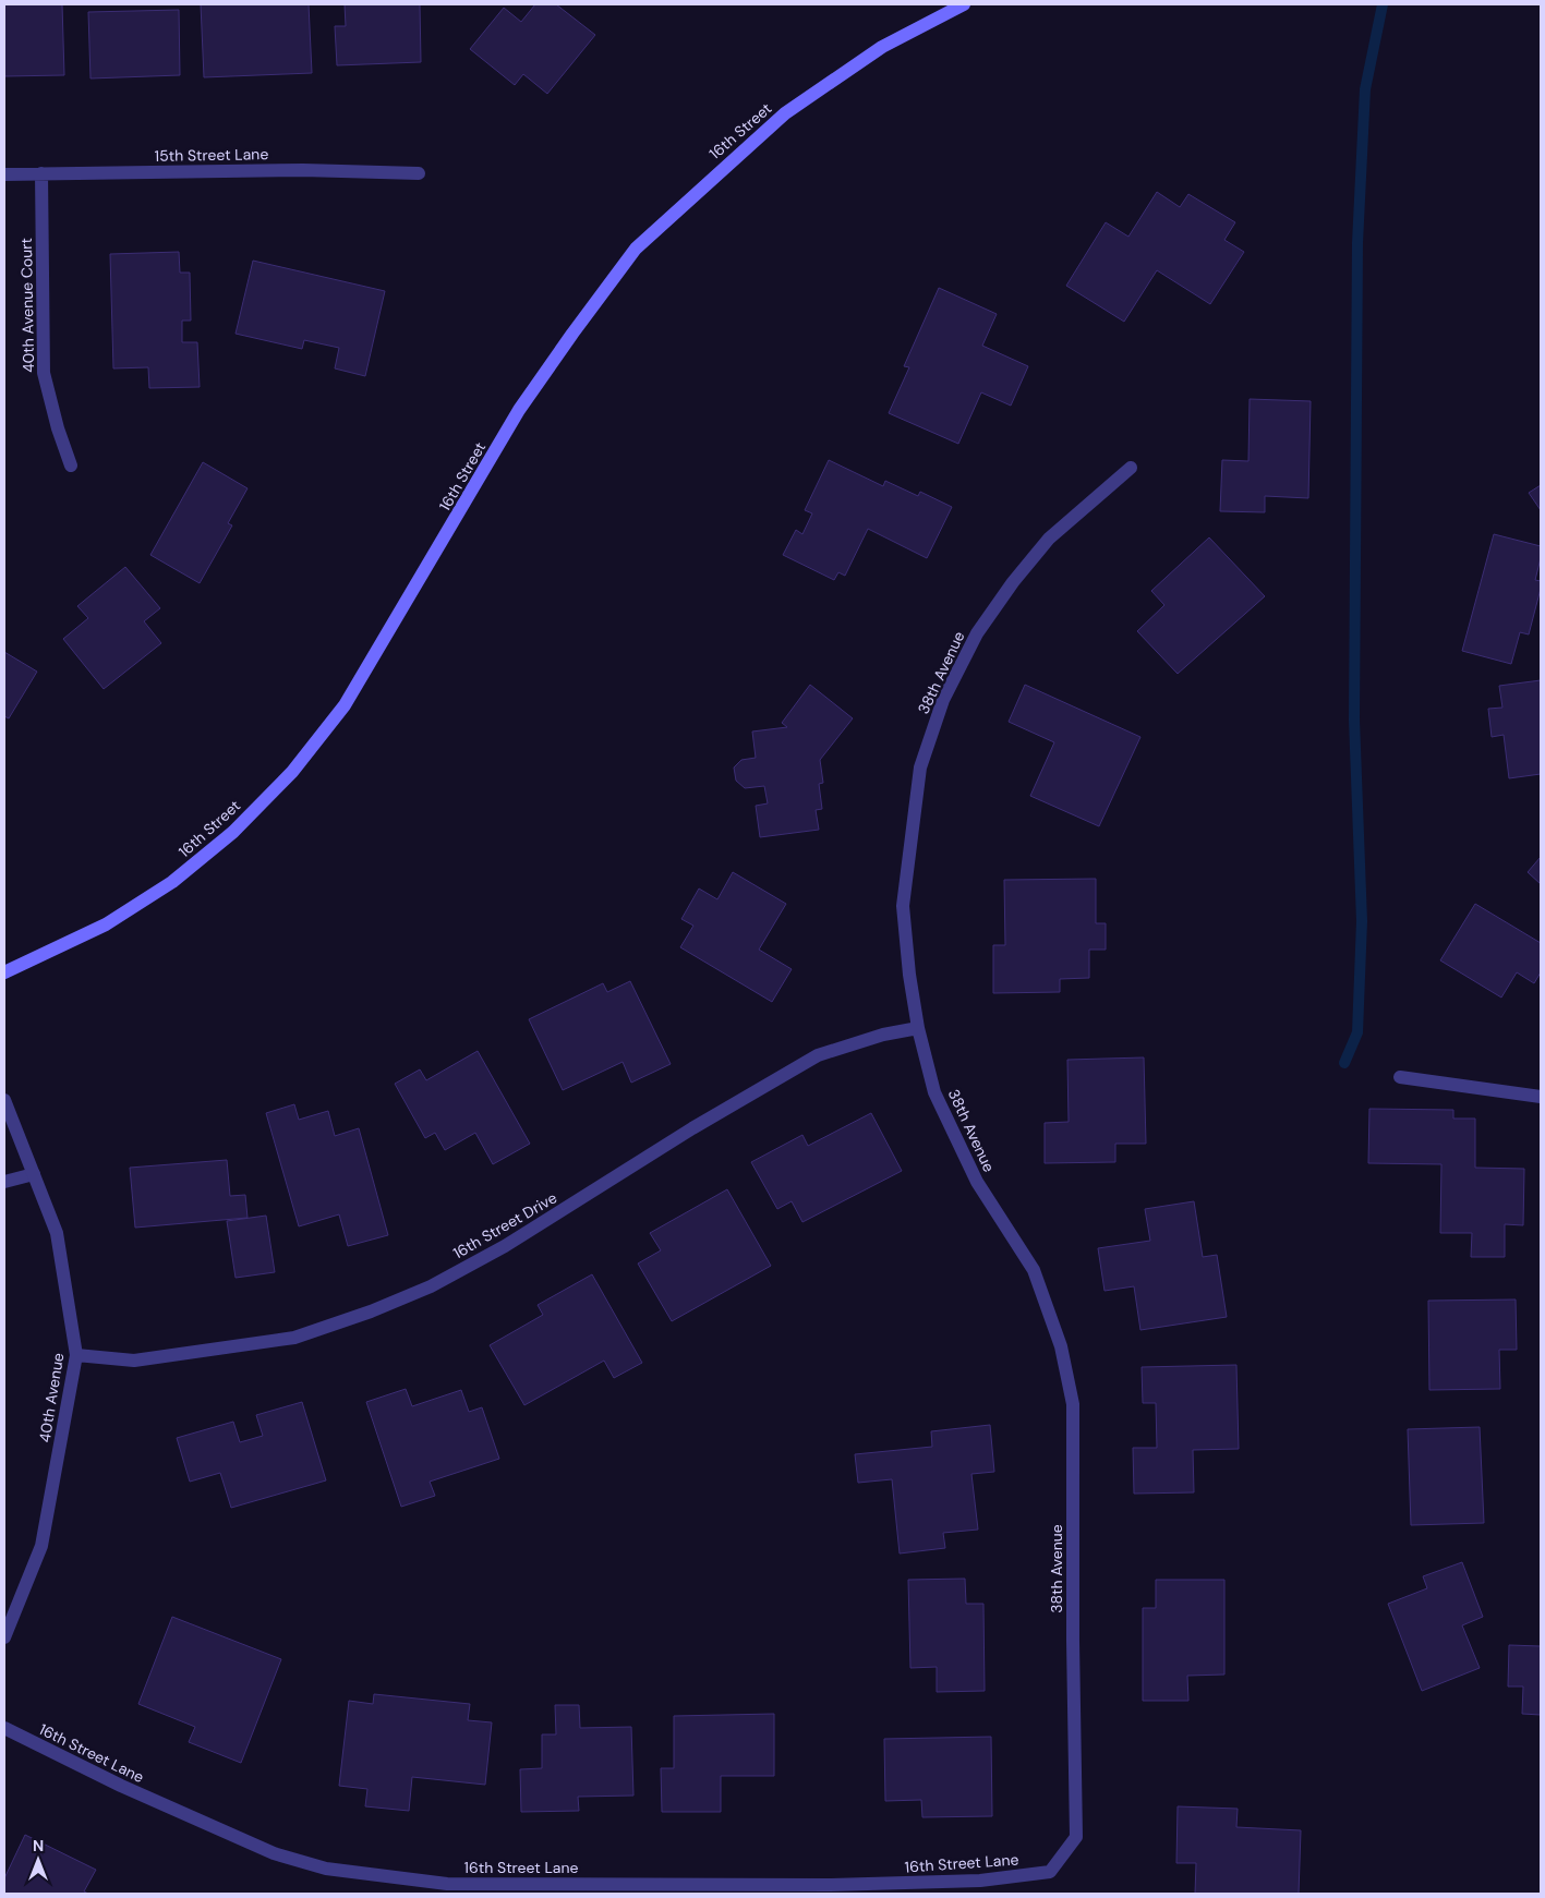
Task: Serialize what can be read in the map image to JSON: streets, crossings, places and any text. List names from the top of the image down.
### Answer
{
  "streets": {
    "main road": ["16th Street"],
    "street": [
      "15th Street Lane",
      "40th Avenue Court",
      "38th Avenue",
      "16th Street Drive",
      "40th Avenue",
      "16th Street Lane"
    ]
  },
  "crossings": [
    ["15th Street Lane", "40th Avenue Court"],
    ["38th Avenue", "16th Street Drive"],
    ["38th Avenue", "16th Street Lane"],
    ["16th Street Drive", "40th Avenue"]
  ],
  "north": "top"
}
